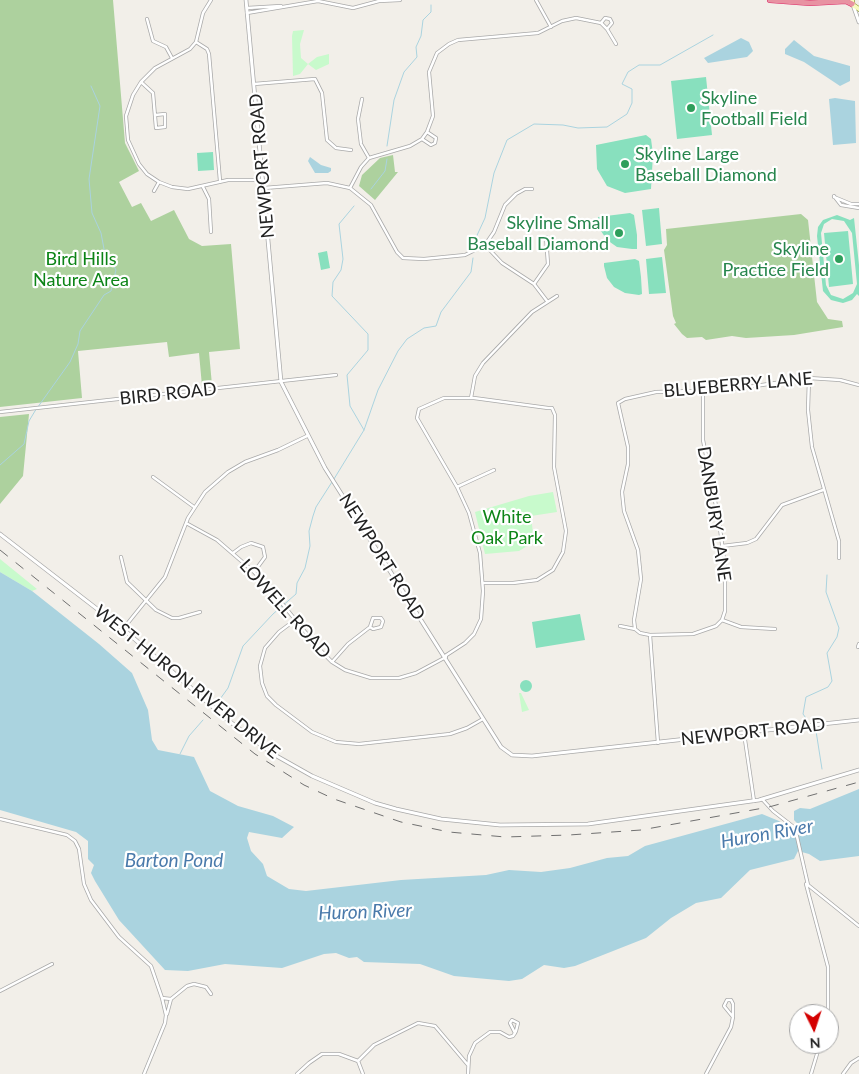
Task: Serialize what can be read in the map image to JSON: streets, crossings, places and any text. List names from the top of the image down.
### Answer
{
  "streets": {
    "street": [
      "NEWPORT ROAD",
      "BLUEBERRY LANE",
      "BIRD ROAD",
      "DANBURY LANE",
      "LOWELL ROAD",
      "WEST HURON RIVER DRIVE"
    ]
  },
  "crossings": [
    ["NEWPORT ROAD", "BIRD ROAD"],
    ["NEWPORT ROAD", "LOWELL ROAD"],
    ["BLUEBERRY LANE", "DANBURY LANE"]
  ],
  "water": ["Huron River", "Barton Pond"],
  "parks": ["Bird Hills Nature Area", "White Oak Park"],
  "places": [
    "Skyline Football Field",
    "Skyline Large Baseball Diamond",
    "Skyline Small Baseball Diamond",
    "Skyline Practice Field"
  ],
  "north": "bottom"
}
